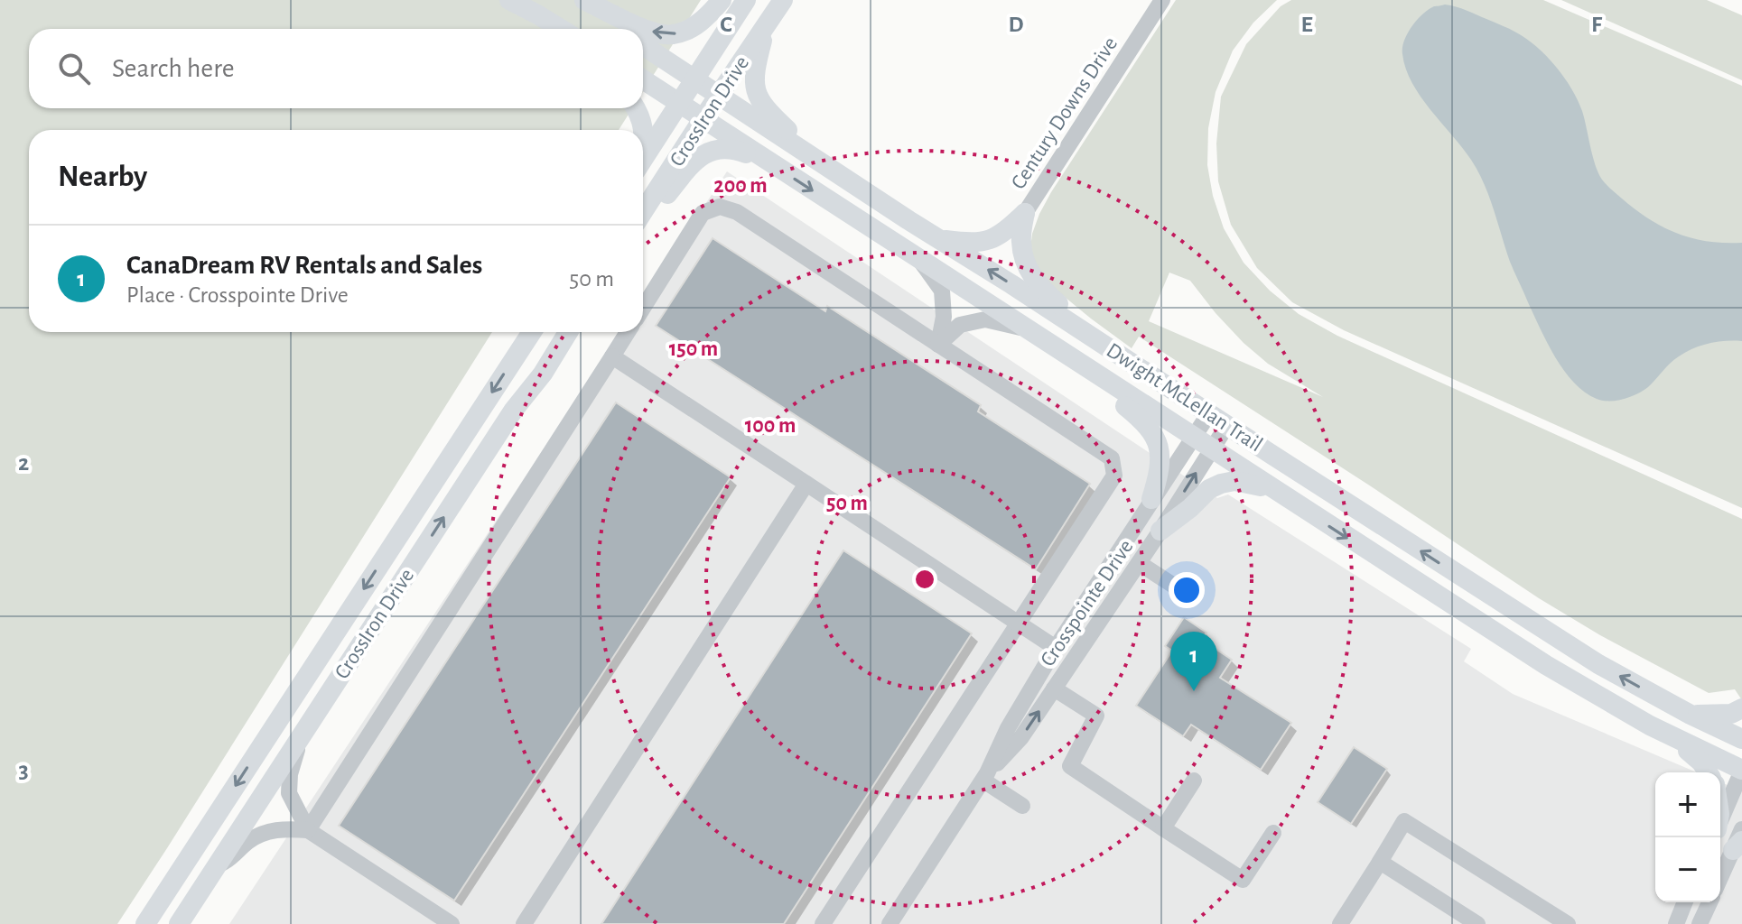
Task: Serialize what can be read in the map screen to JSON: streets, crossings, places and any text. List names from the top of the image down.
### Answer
{
  "streets": {
    "main road": ["CrossIron Drive", "Dwight McLellan Trail"],
    "street": ["Century Downs Drive", "Crosspointe Drive"]
  },
  "crossings": [
    ["CrossIron Drive", "Dwight McLellan Trail"],
    ["Dwight McLellan Trail", "Crosspointe Drive"]
  ],
  "page": {
    "search": "Search here",
    "heading": "Nearby",
    "list": [
      {
        "mark": "1",
        "name": "CanaDream RV Rentals and Sales",
        "note": "Place · Crosspointe Drive",
        "value": "50 m"
      }
    ],
    "pins": "1",
    "map_buttons": ["+", "−"]
  },
  "grid": {
    "columns": [
      "C",
      "D",
      "E",
      "F"
    ],
    "rows": ["2", "3"]
  },
  "rings": [
    "200 m",
    "150 m",
    "100 m",
    "50 m"
  ]
}
